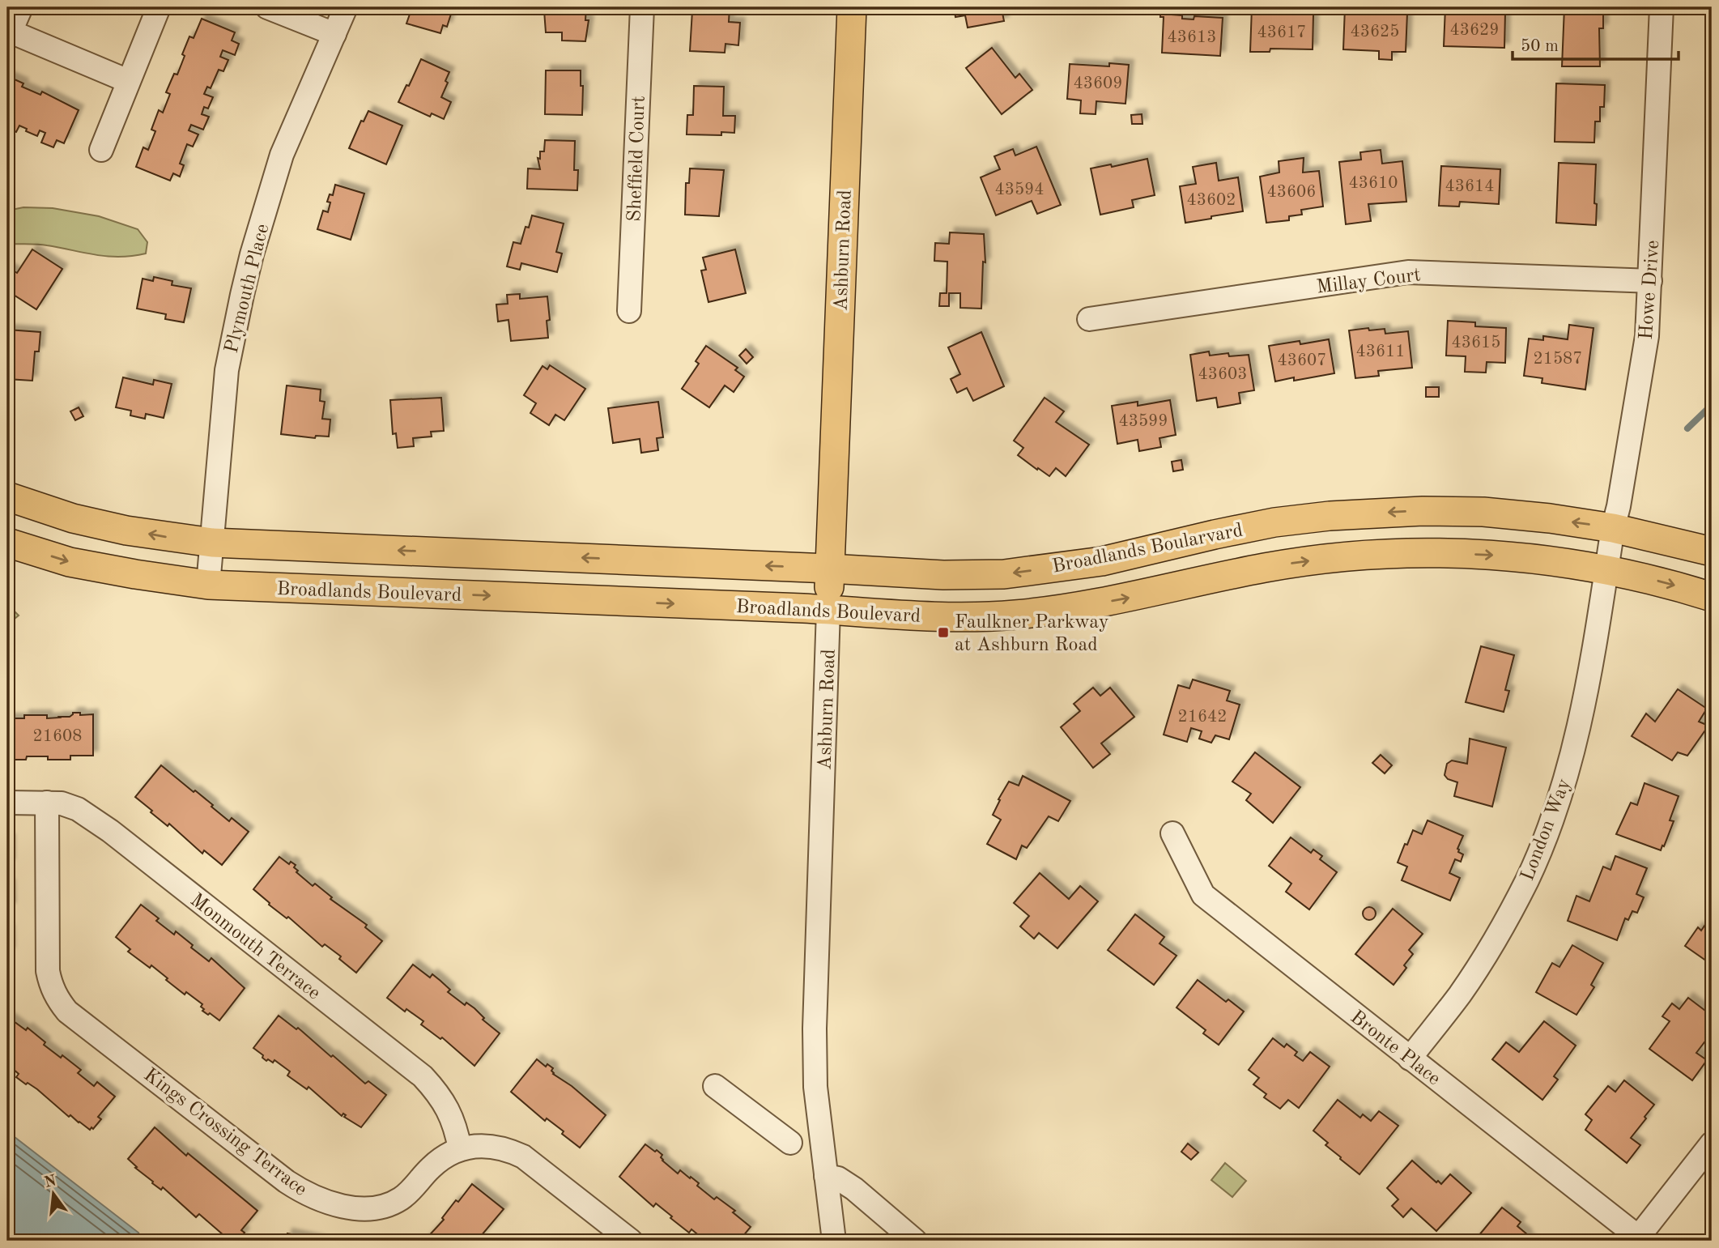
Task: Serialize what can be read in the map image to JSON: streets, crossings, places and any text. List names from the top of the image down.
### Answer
{
  "streets": {
    "main road": ["Ashburn Road", "Broadlands Boularvard", "Broadlands Boulevard"],
    "street": [
      "Sheffield Court",
      "Millay Court",
      "Plymouth Place",
      "Howe Drive",
      "London Way",
      "Monmouth Terrace",
      "Bronte Place",
      "Kings Crossing Terrace"
    ]
  },
  "crossings": [
    ["Ashburn Road", "Broadlands Boularvard"],
    ["Ashburn Road", "Broadlands Boulevard"],
    ["Millay Court", "Howe Drive"],
    ["Plymouth Place", "Broadlands Boulevard"],
    ["Howe Drive", "Broadlands Boularvard"],
    ["Howe Drive", "Broadlands Boulevard"],
    ["Howe Drive", "London Way"],
    ["Broadlands Boulevard", "London Way"],
    ["London Way", "Bronte Place"],
    ["Monmouth Terrace", "Kings Crossing Terrace"]
  ],
  "one_way": ["Broadlands Boularvard"],
  "places": {
    "transit": ["Faulkner Parkway at Ashburn Road"]
  },
  "house_numbers": [
    "43629",
    "43625",
    "43617",
    "43613",
    "43609",
    "43610",
    "43614",
    "43594",
    "43606",
    "43602",
    "43615",
    "43611",
    "21587",
    "43607",
    "43603",
    "43599",
    "21642",
    "21608"
  ],
  "scale_bar": "50 m",
  "north": "top"
}
